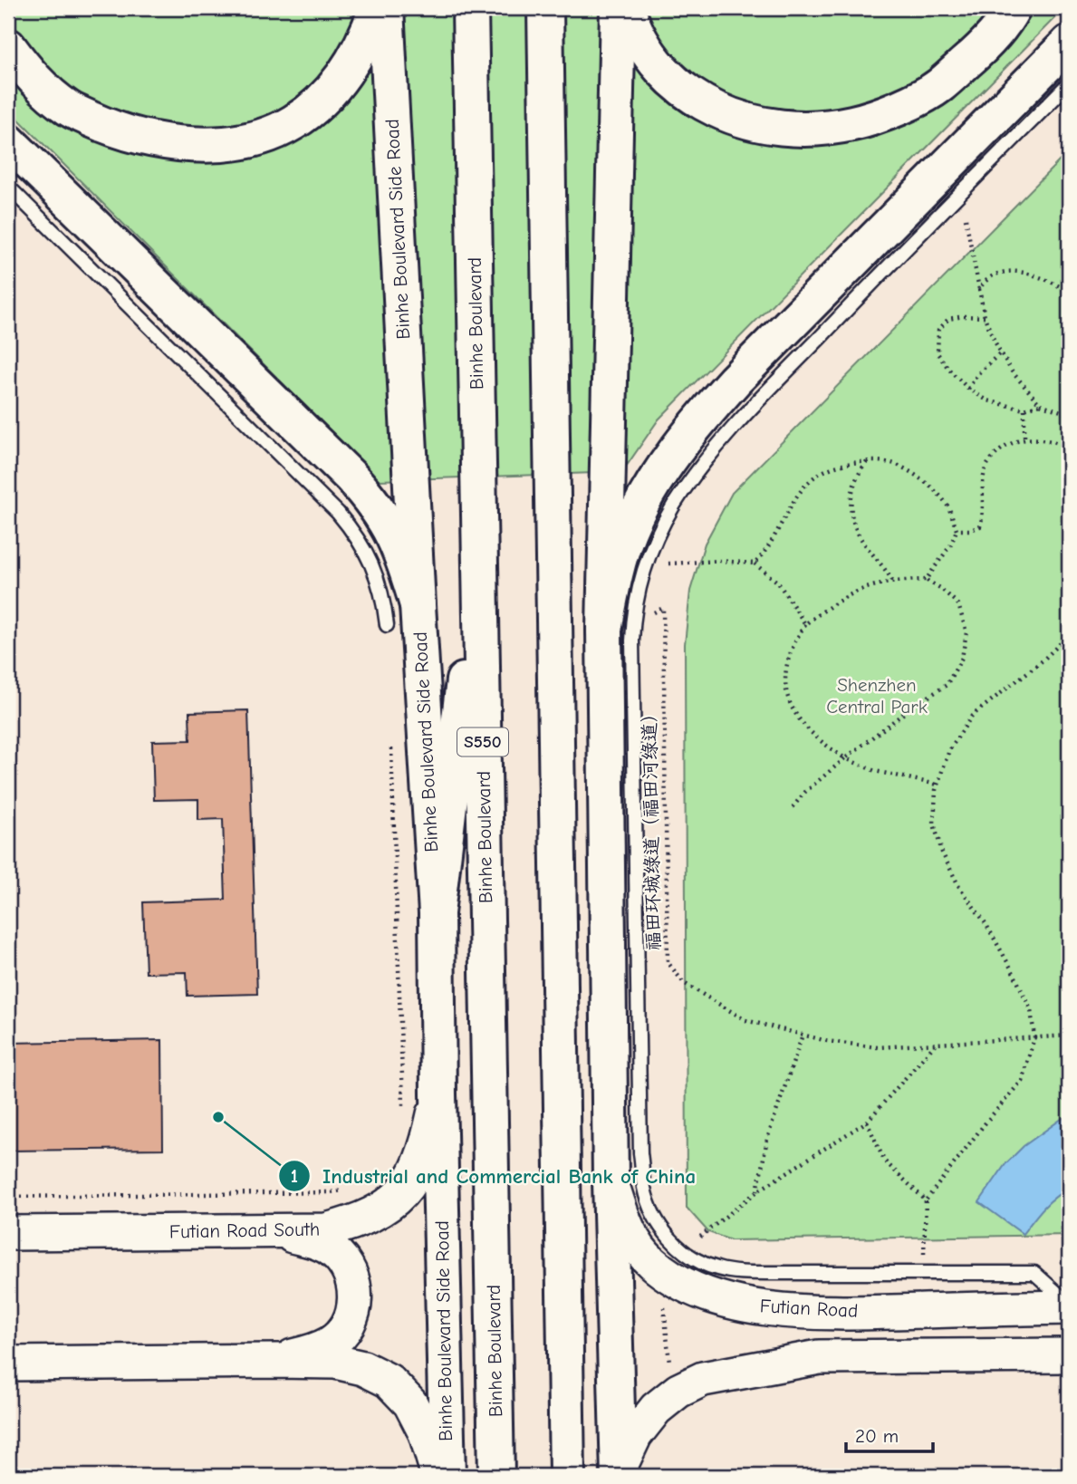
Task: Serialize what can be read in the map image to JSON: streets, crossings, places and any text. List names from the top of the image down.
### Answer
{
  "streets": {
    "main road": ["Binhe Boulevard Side Road", "Binhe Boulevard", "S550"],
    "street": ["Futian Road South", "Futian Road"],
    "path": ["福田环城绿道（福田河绿道）"]
  },
  "crossings": [
    ["Binhe Boulevard Side Road", "Futian Road South"]
  ],
  "parks": ["Shenzhen Central Park"],
  "places": ["Industrial and Commercial Bank of China"],
  "scale_bar": "20 m"
}
